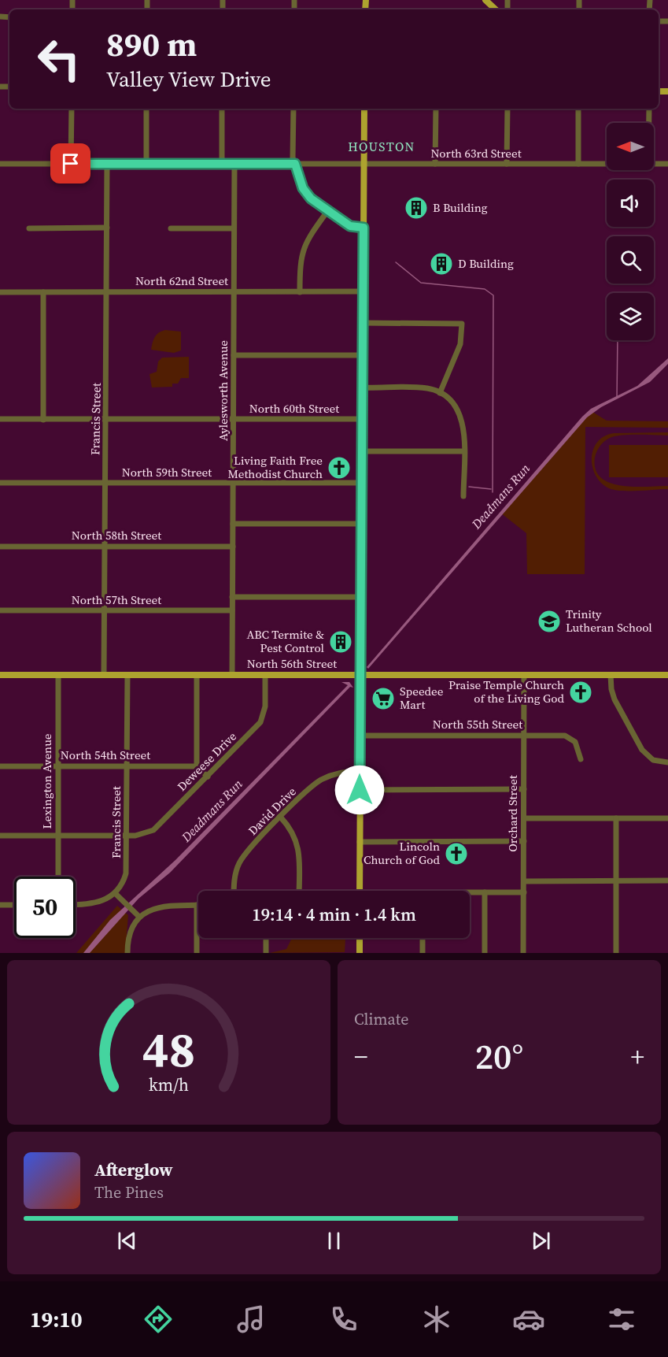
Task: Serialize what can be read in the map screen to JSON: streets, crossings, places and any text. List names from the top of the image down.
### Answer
{
  "streets": {
    "main road": ["North 56th Street"],
    "street": [
      "North 63rd Street",
      "North 62nd Street",
      "Aylesworth Avenue",
      "North 60th Street",
      "Francis Street",
      "North 59th Street",
      "North 58th Street",
      "North 57th Street",
      "North 55th Street",
      "North 54th Street",
      "Deweese Drive",
      "Lexington Avenue",
      "David Drive",
      "Orchard Street"
    ]
  },
  "crossings": [
    ["North 63rd Street", "Aylesworth Avenue"],
    ["North 63rd Street", "Francis Street"],
    ["North 62nd Street", "Aylesworth Avenue"],
    ["North 62nd Street", "Francis Street"],
    ["Aylesworth Avenue", "North 60th Street"],
    ["Aylesworth Avenue", "North 59th Street"],
    ["Aylesworth Avenue", "North 58th Street"],
    ["Aylesworth Avenue", "North 57th Street"],
    ["Aylesworth Avenue", "North 56th Street"],
    ["North 60th Street", "Francis Street"],
    ["Francis Street", "North 59th Street"],
    ["Francis Street", "North 58th Street"],
    ["Francis Street", "North 57th Street"],
    ["Francis Street", "North 56th Street"],
    ["Francis Street", "North 54th Street"],
    ["Francis Street", "Deweese Drive"],
    ["North 56th Street", "Deweese Drive"],
    ["North 56th Street", "Lexington Avenue"],
    ["North 56th Street", "Orchard Street"],
    ["North 55th Street", "Orchard Street"],
    ["North 54th Street", "Lexington Avenue"],
    ["Deweese Drive", "Lexington Avenue"]
  ],
  "districts": ["HOUSTON"],
  "water": ["Deadmans Run"],
  "places": {
    "building": ["B Building", "D Building", "ABC Termite & Pest Control"],
    "church": ["Living Faith Free Methodist Church", "Praise Temple Church of the Living God", "Lincoln Church of God"],
    "school or university": ["Trinity Lutheran School"],
    "supermarket": ["Speedee Mart"]
  },
  "north": "left",
  "page": {
    "turn": ["890 m", "Valley View Drive"],
    "limit": "50",
    "trip": "19:14 · 4 min · 1.4 km",
    "tile": "Climate",
    "heat": ["−", "20°", "+"],
    "song": ["Afterglow", "The Pines"],
    "tabs": "19:10",
    "gauge": ["48", "km/h"]
  }
}
